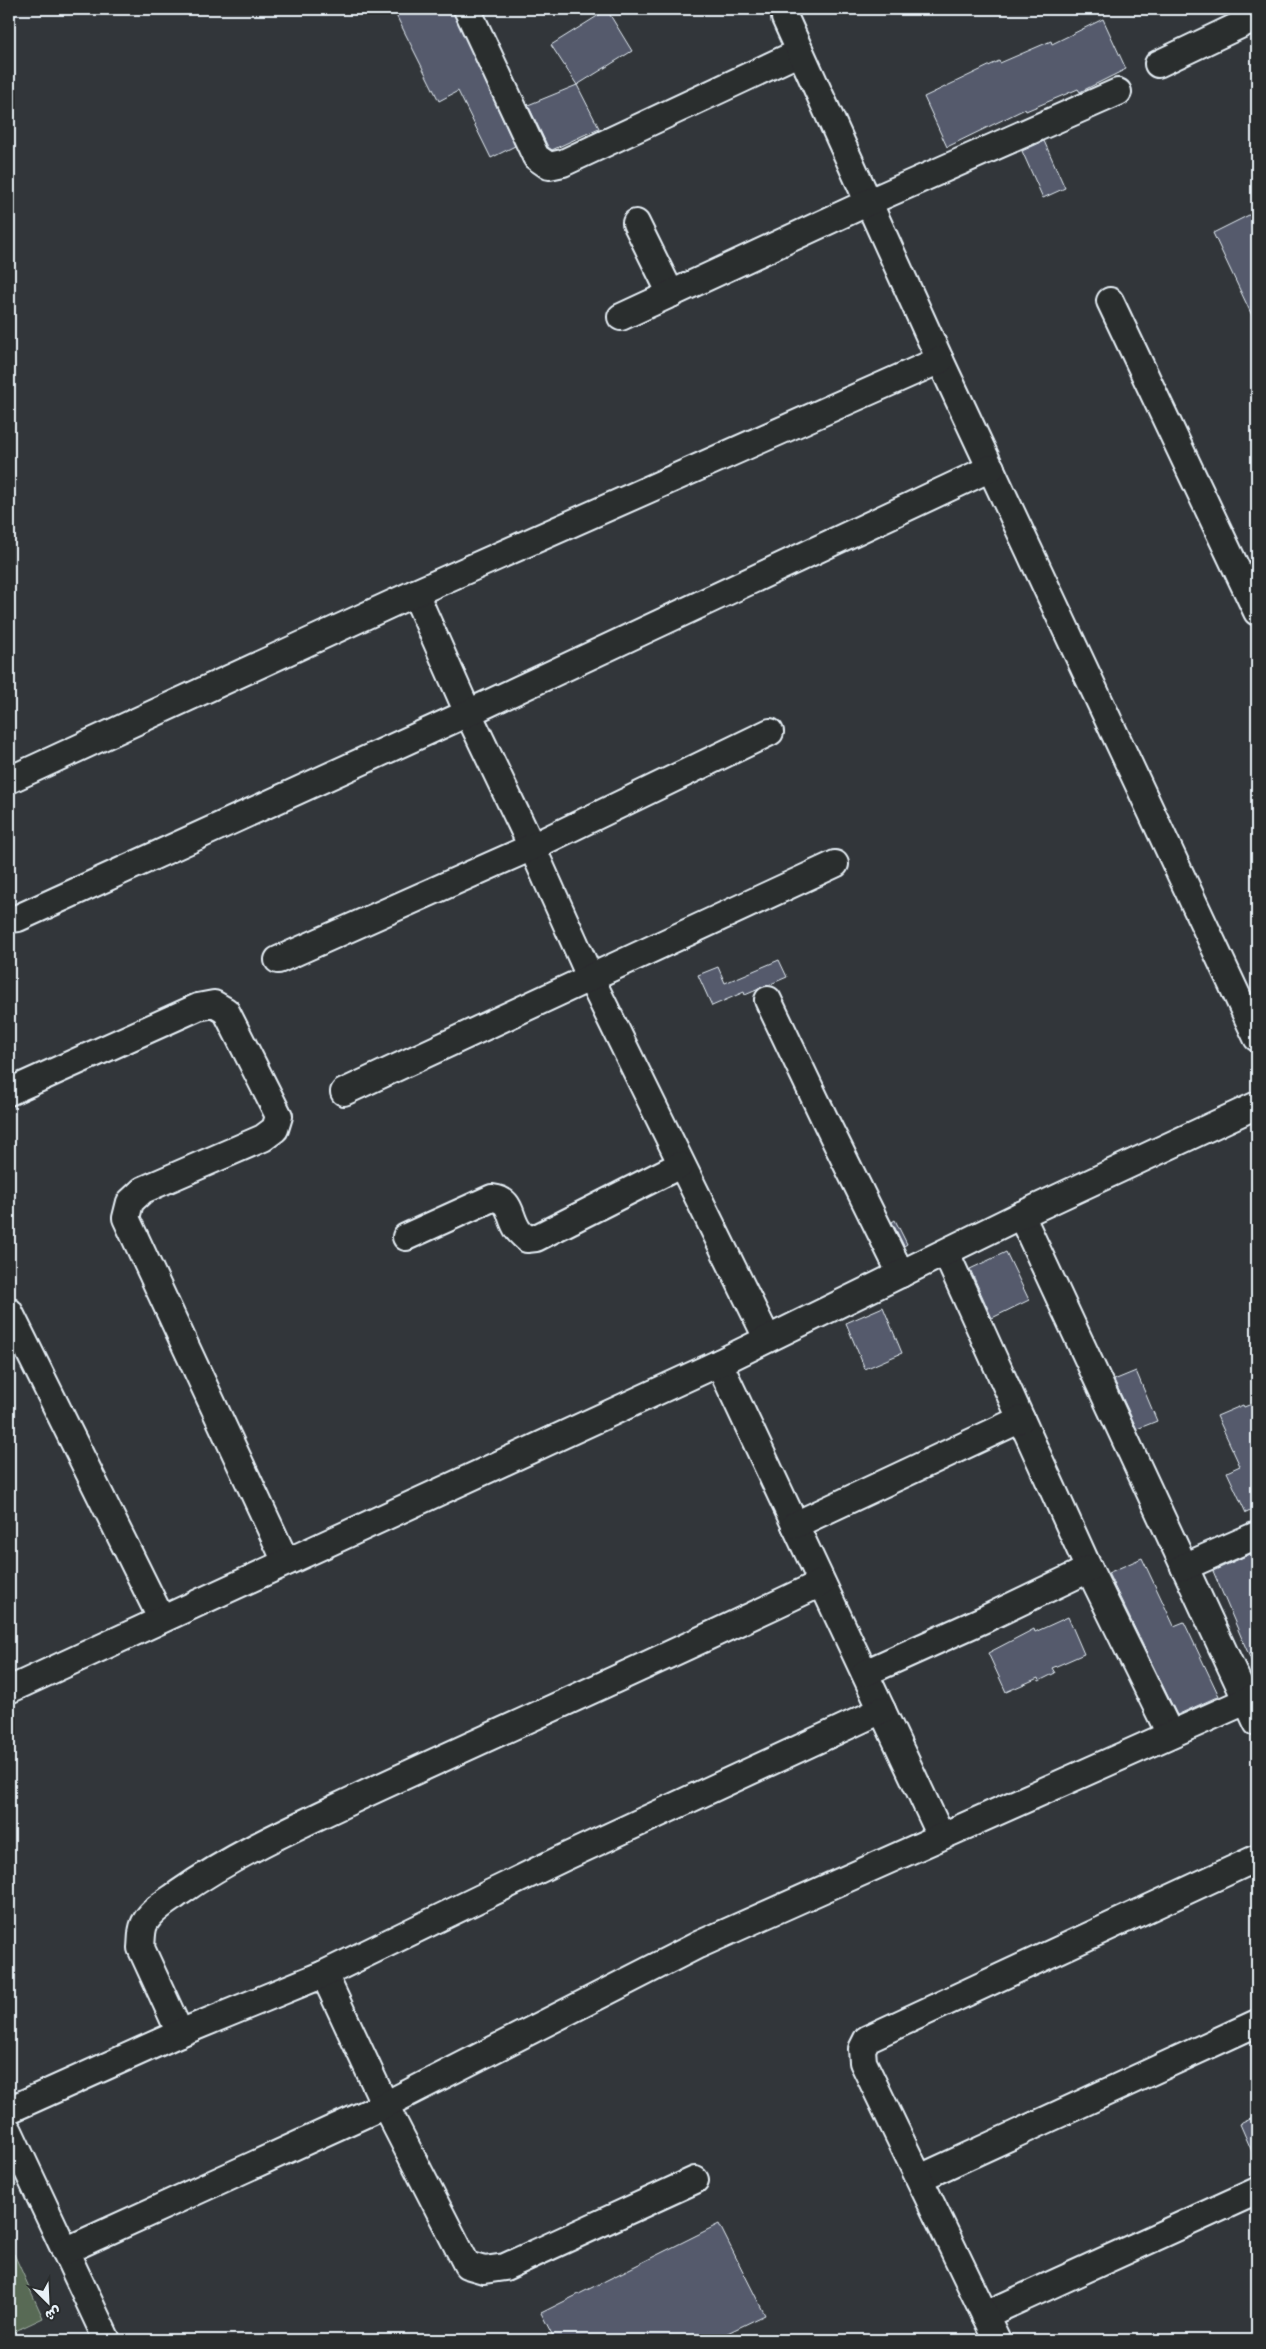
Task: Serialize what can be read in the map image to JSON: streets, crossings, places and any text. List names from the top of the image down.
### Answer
{
  "north": "bottom right"
}
